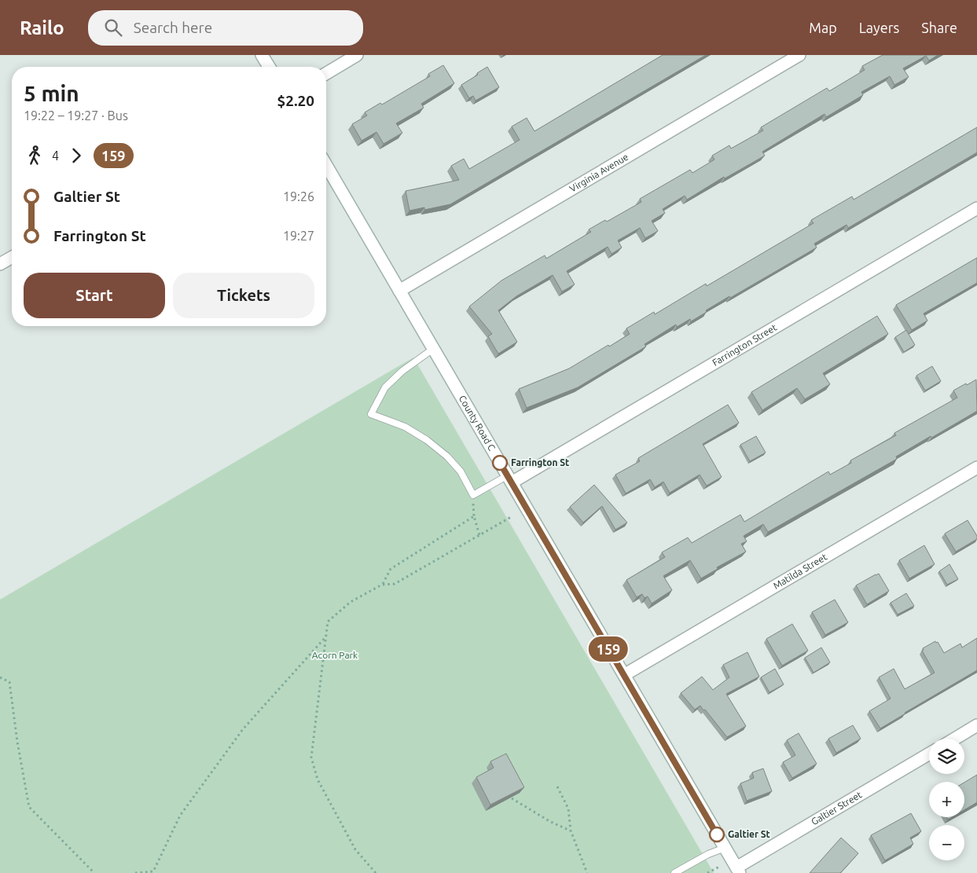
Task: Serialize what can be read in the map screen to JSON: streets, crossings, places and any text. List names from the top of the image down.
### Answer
{
  "streets": {
    "street": [
      "Virginia Avenue",
      "Farrington Street",
      "County Road C",
      "Matilda Street",
      "Galtier Street"
    ]
  },
  "crossings": [
    ["Virginia Avenue", "County Road C"],
    ["Farrington Street", "County Road C"],
    ["County Road C", "Matilda Street"],
    ["County Road C", "Galtier Street"]
  ],
  "parks": ["Acorn Park"],
  "places": ["Farrington St", "Galtier St"],
  "lines": ["bus line 159"],
  "page": {
    "header": "Railo",
    "search": "Search here",
    "nav": ["Map", "Layers", "Share"],
    "on_map": "159",
    "heading": ["5 min", "19:22 – 19:27 · Bus", "$2.20"],
    "legs": ["4", "159"],
    "list": [
      {
        "name": "Galtier St",
        "value": "19:26"
      },
      {
        "name": "Farrington St",
        "value": "19:27"
      }
    ],
    "buttons": ["Start", "Tickets"],
    "map_buttons": ["+", "−"]
  }
}
